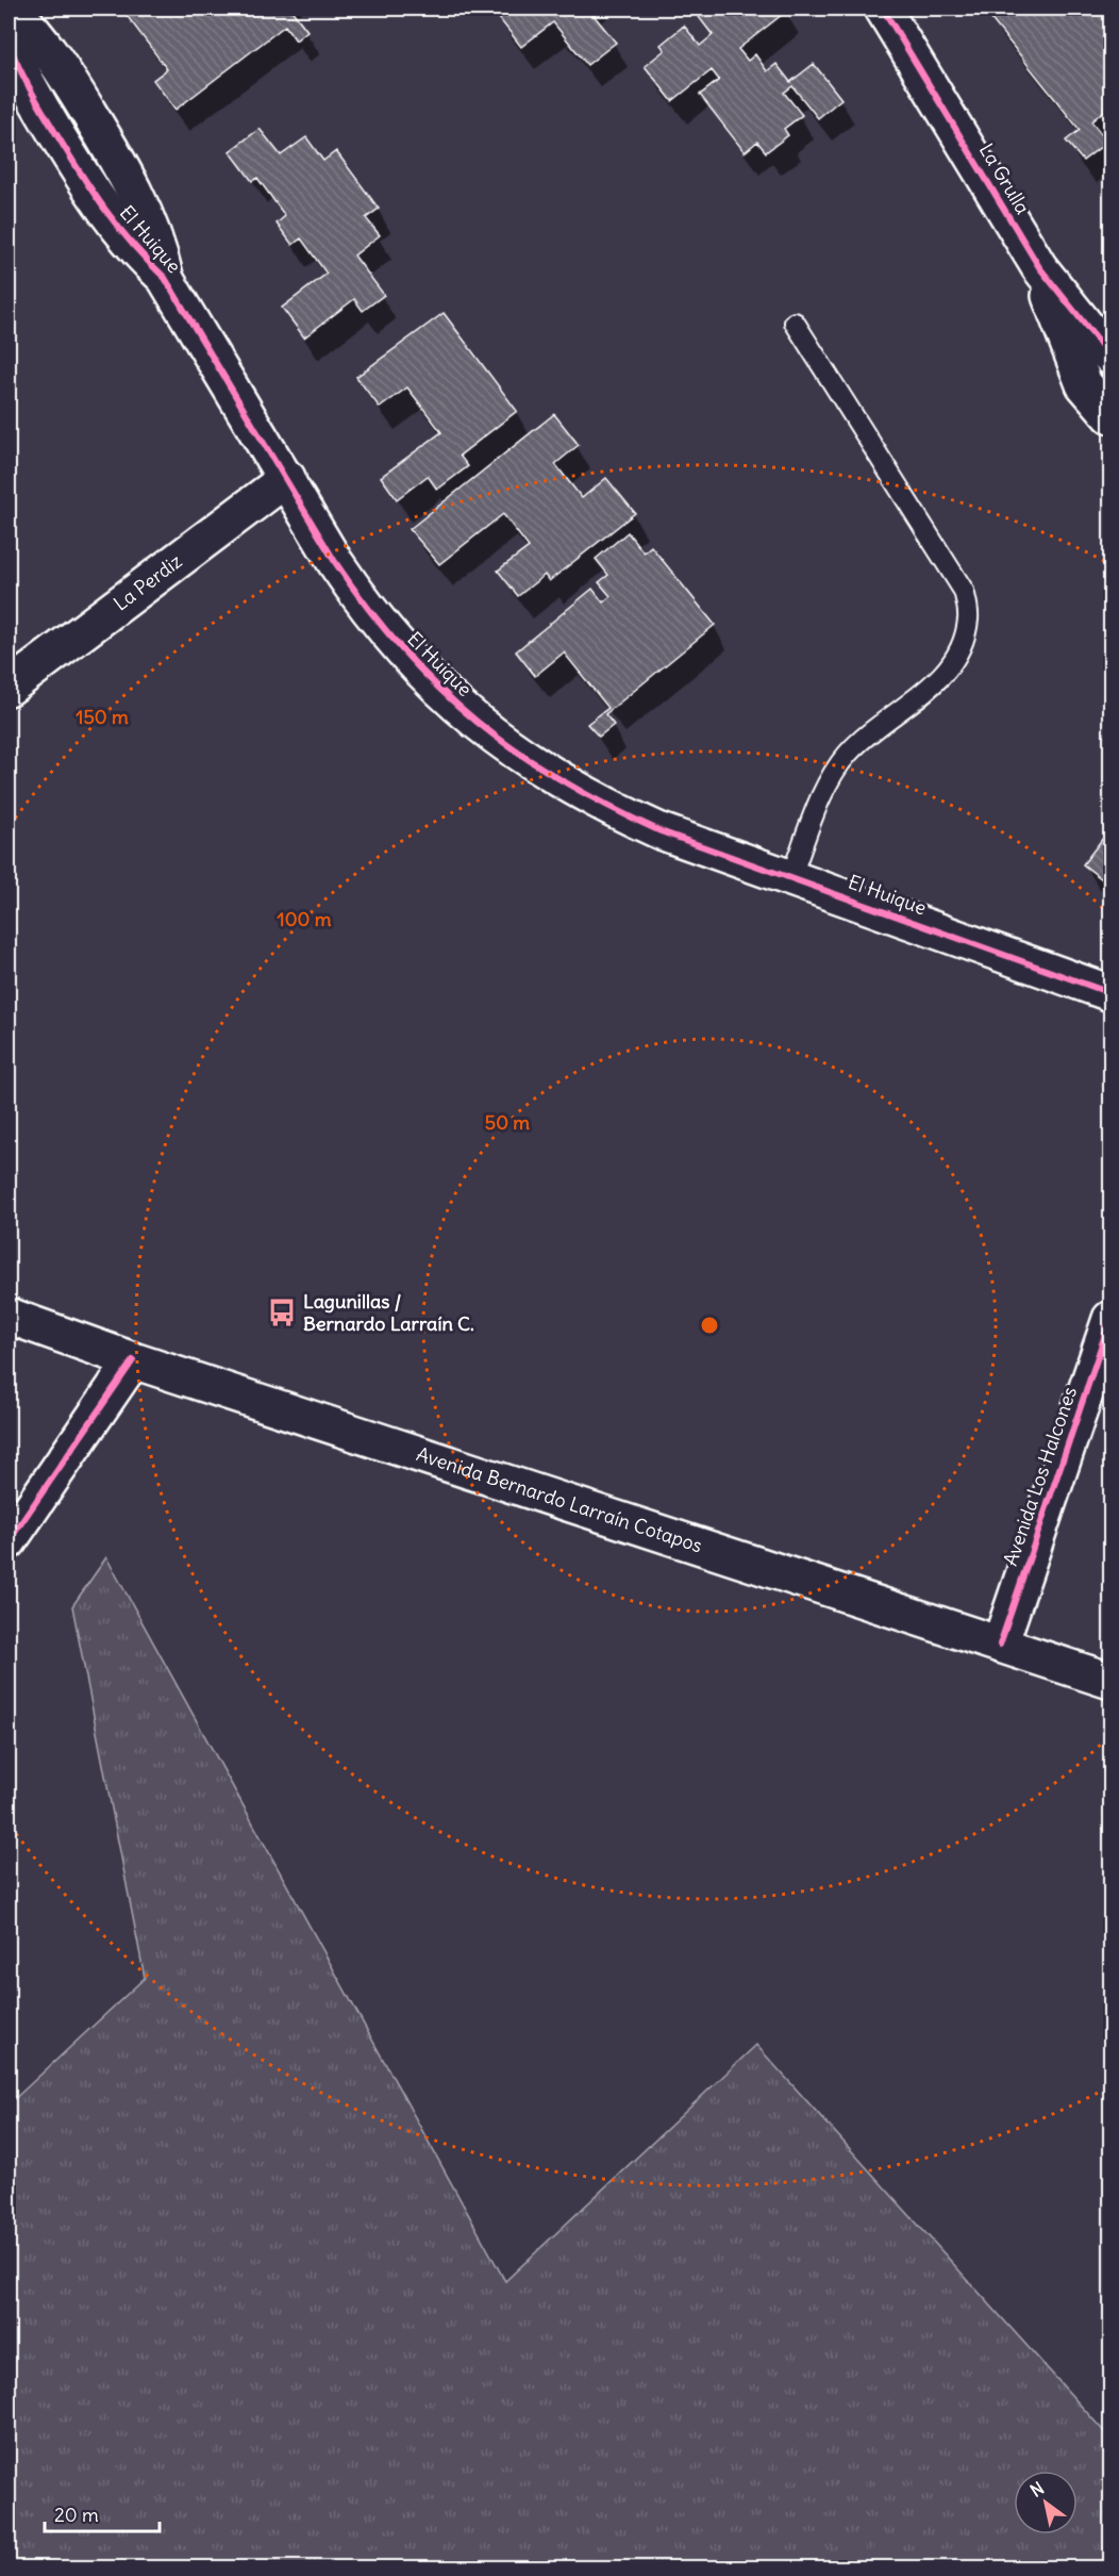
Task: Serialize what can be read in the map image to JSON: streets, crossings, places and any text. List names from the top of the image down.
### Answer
{
  "streets": {
    "street": [
      "La Grulla",
      "El Huique",
      "La Perdiz",
      "Avenida Los Halcones",
      "Avenida Bernardo Larraín Cotapos"
    ]
  },
  "crossings": [
    ["El Huique", "La Perdiz"],
    ["Avenida Los Halcones", "Avenida Bernardo Larraín Cotapos"]
  ],
  "places": {
    "bus stop": ["Lagunillas / Bernardo Larraín C."]
  },
  "scale_bar": "20 m",
  "north": "top left",
  "rings": ["150 m", "100 m", "50 m"]
}
